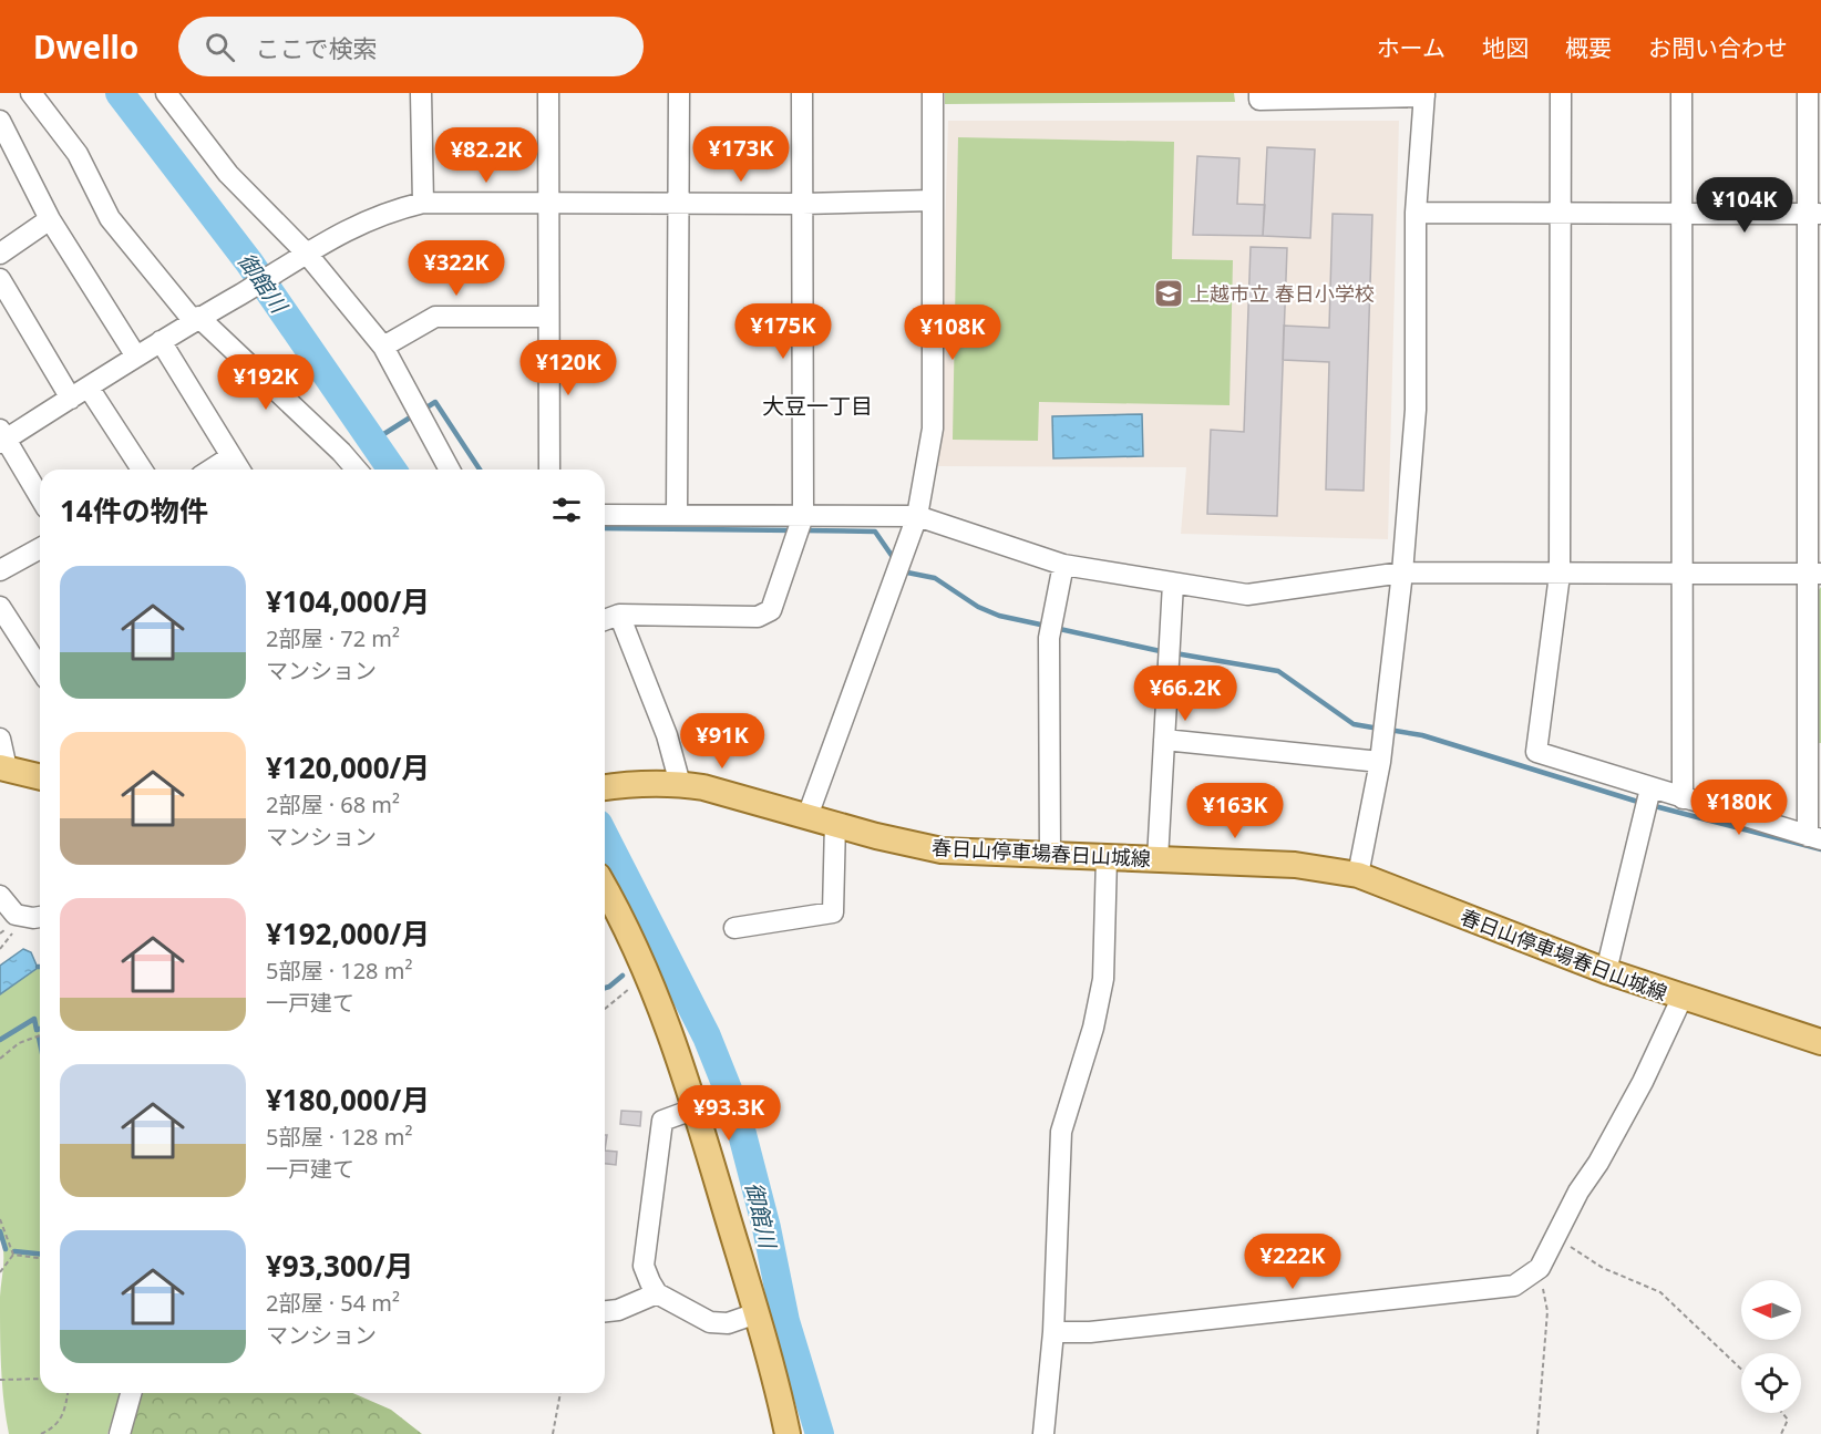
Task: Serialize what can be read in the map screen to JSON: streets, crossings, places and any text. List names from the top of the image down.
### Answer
{
  "streets": {
    "main road": ["春日山停車場春日山城線"]
  },
  "districts": ["大豆一丁目"],
  "water": ["御館川"],
  "places": {
    "school or university": ["上越市立 春日小学校"]
  },
  "north": "left",
  "page": {
    "header": "Dwello",
    "search": "ここで検索",
    "nav": [
      "ホーム",
      "地図",
      "概要",
      "お問い合わせ"
    ],
    "price": [
      "¥173K",
      "¥82.2K",
      "¥104K",
      "¥322K",
      "¥175K",
      "¥108K",
      "¥120K",
      "¥192K",
      "¥66.2K",
      "¥91K",
      "¥180K",
      "¥163K",
      "¥93.3K",
      "¥222K"
    ],
    "heading": "14件の物件",
    "list": [
      {
        "name": "¥104,000/月",
        "note": "2部屋 · 72 m² · マンション"
      },
      {
        "name": "¥120,000/月",
        "note": "2部屋 · 68 m² · マンション"
      },
      {
        "name": "¥192,000/月",
        "note": "5部屋 · 128 m² · 一戸建て"
      },
      {
        "name": "¥180,000/月",
        "note": "5部屋 · 128 m² · 一戸建て"
      },
      {
        "name": "¥93,300/月",
        "note": "2部屋 · 54 m² · マンション"
      }
    ]
  }
}
